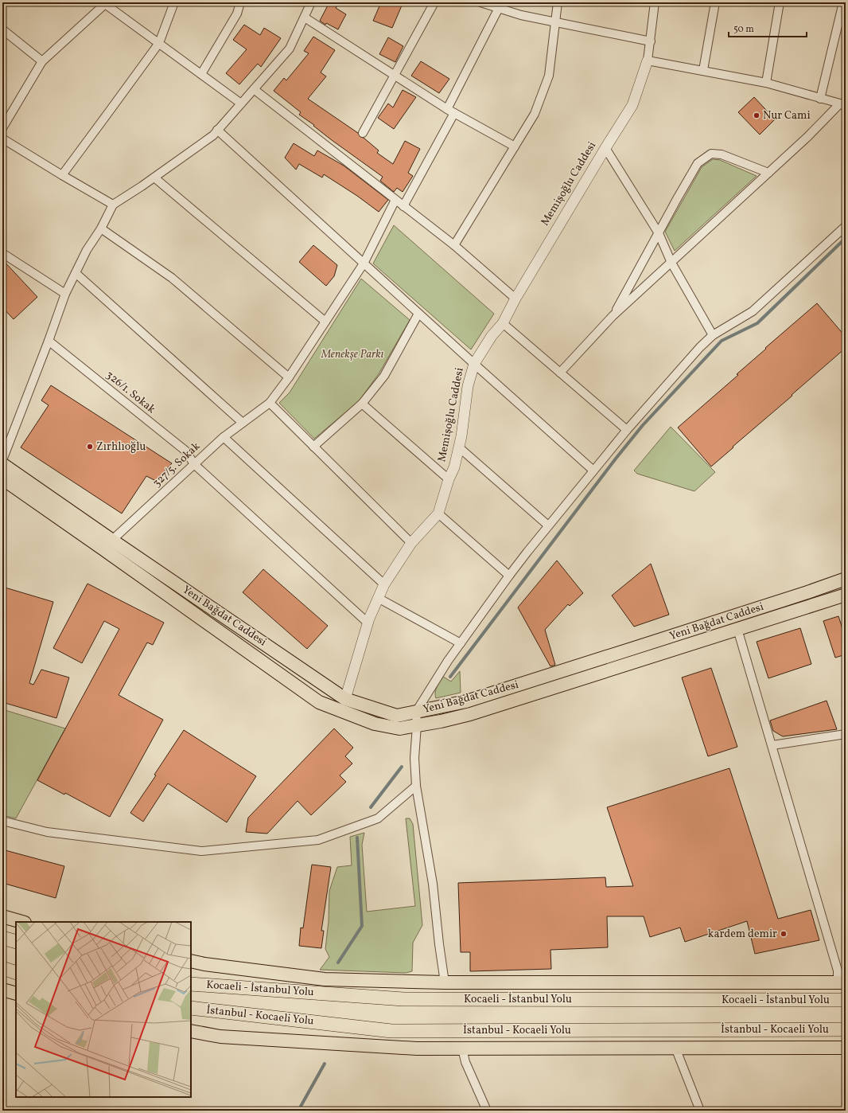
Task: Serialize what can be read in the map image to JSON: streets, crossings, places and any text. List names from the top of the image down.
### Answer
{
  "streets": {
    "highway": ["Kocaeli - İstanbul Yolu", "İstanbul - Kocaeli Yolu"],
    "main road": ["Yeni Bağdat Caddesi"],
    "street": ["Memişoğlu Caddesi", "326/1. Sokak", "327/5. Sokak"]
  },
  "crossings": [
    ["Memişoğlu Caddesi", "326/1. Sokak"],
    ["Memişoğlu Caddesi", "Yeni Bağdat Caddesi"],
    ["326/1. Sokak", "327/5. Sokak"],
    ["327/5. Sokak", "Yeni Bağdat Caddesi"]
  ],
  "parks": ["Menekşe Parkı"],
  "places": ["Nur Cami", "Zırhlıoğlu", "kardem demir"],
  "scale_bar": "50 m"
}
